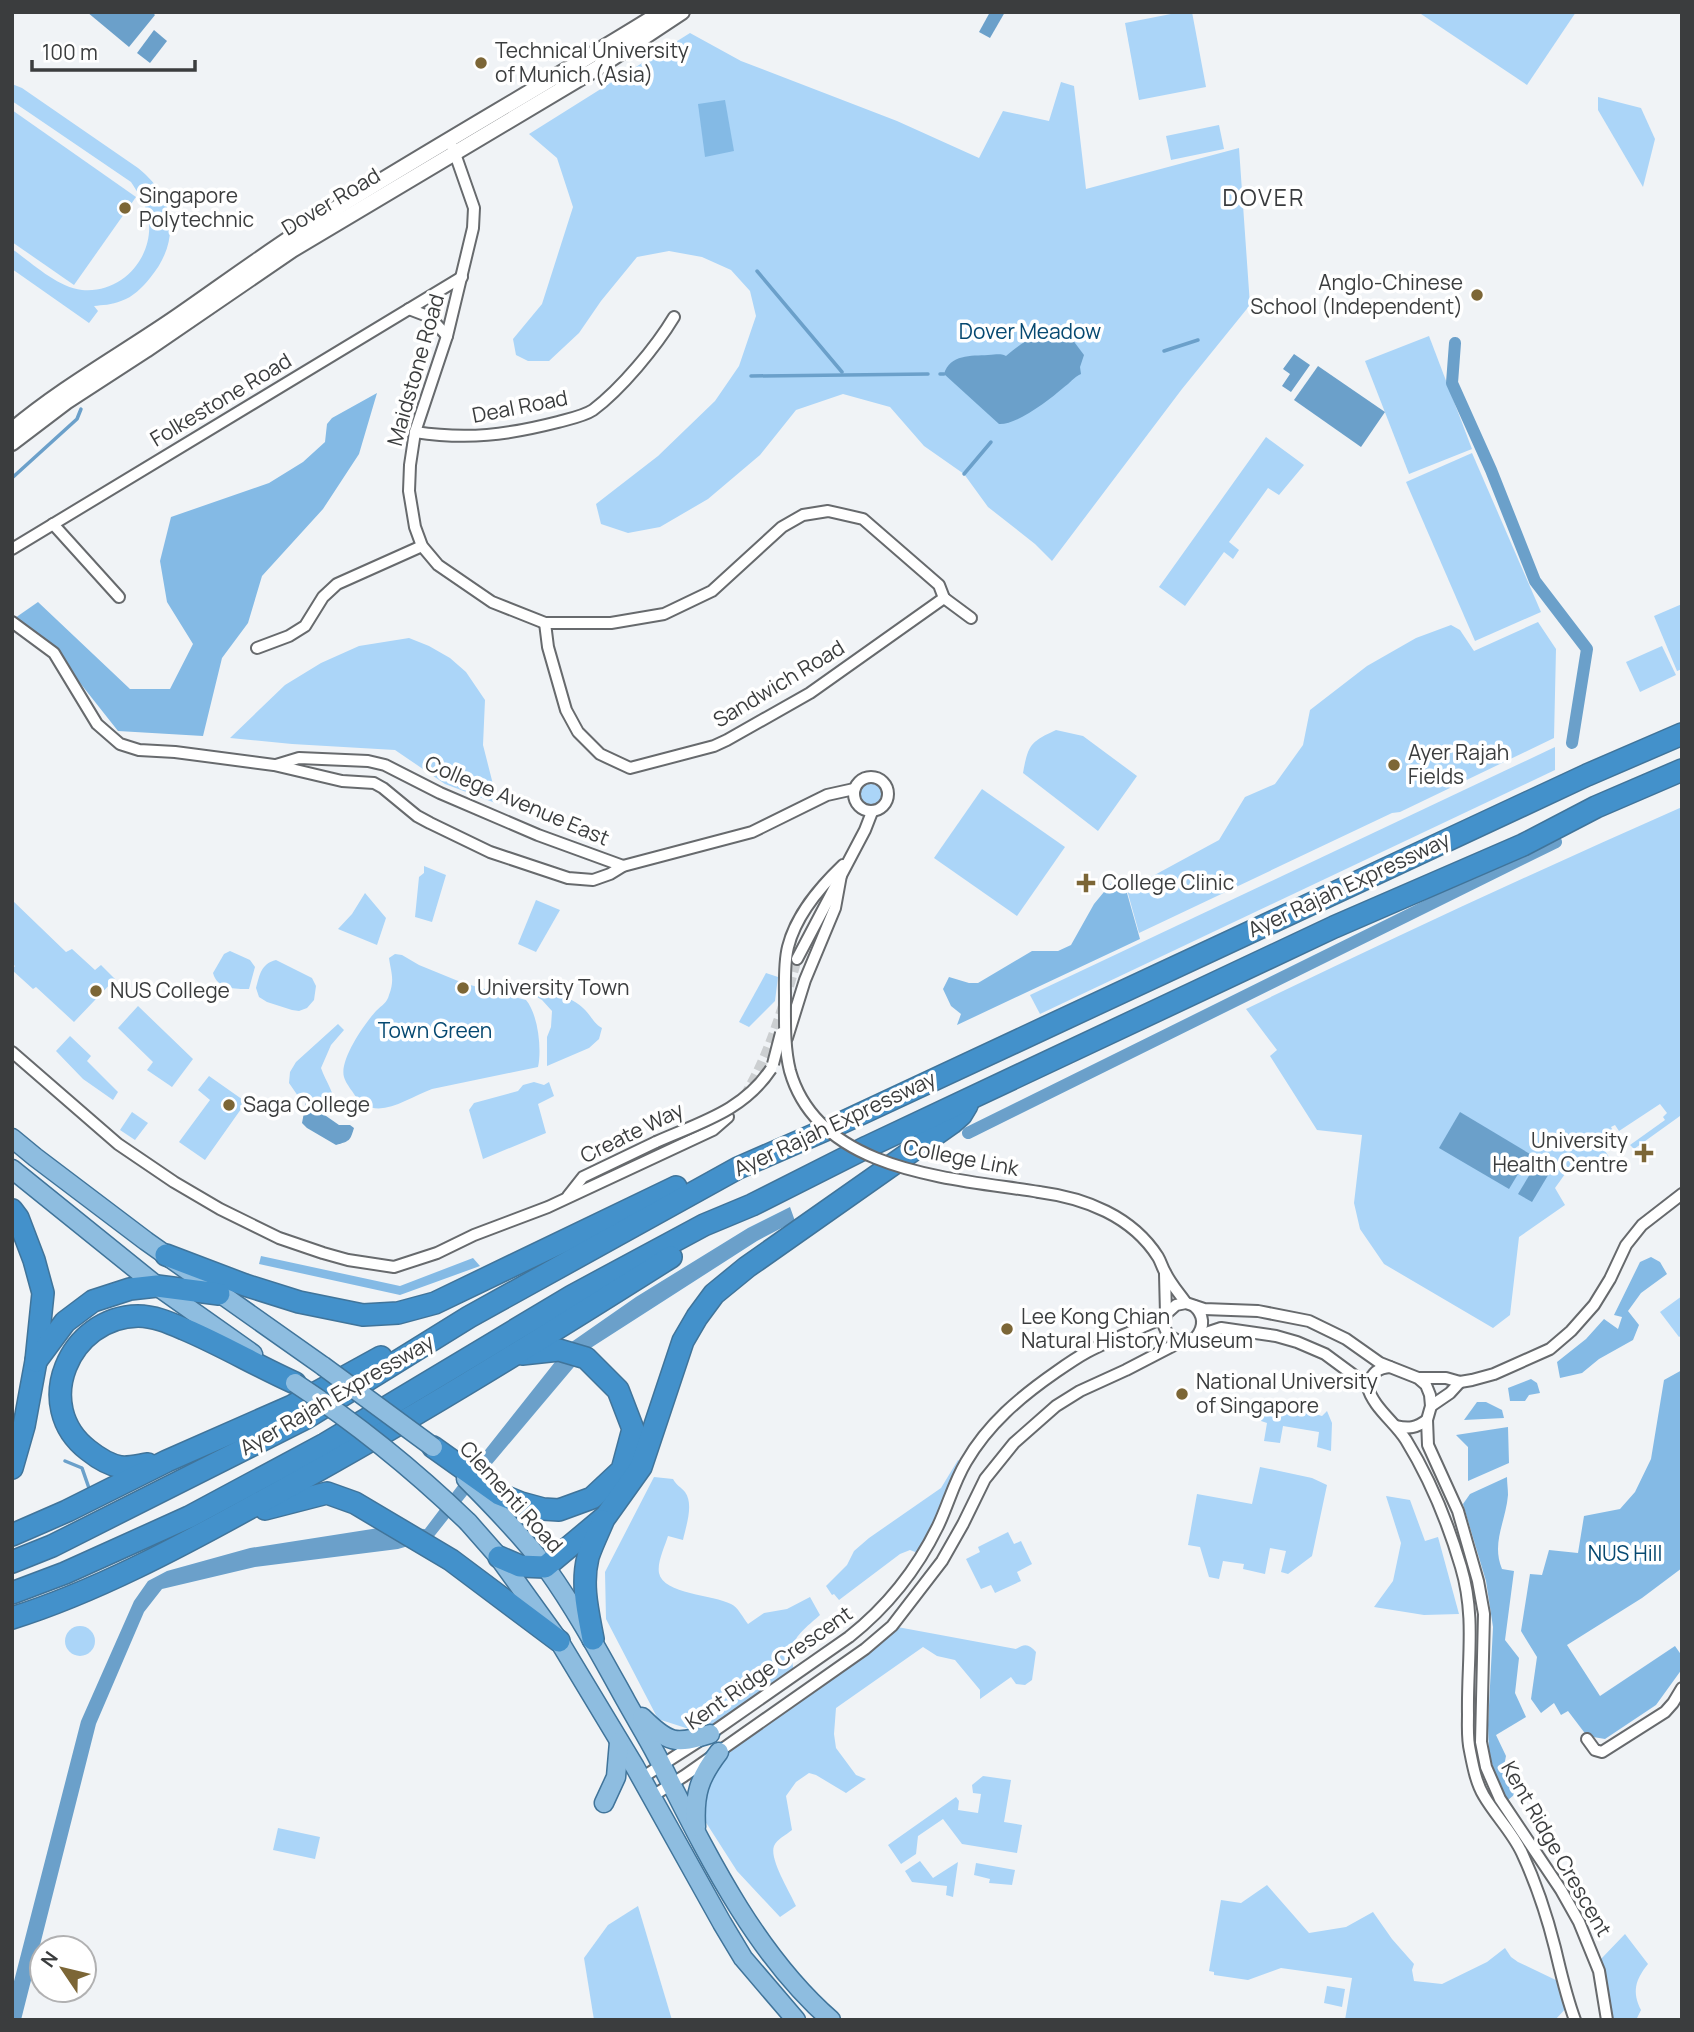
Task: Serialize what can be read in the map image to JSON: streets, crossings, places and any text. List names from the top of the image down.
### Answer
{
  "streets": {
    "highway": ["Ayer Rajah Expressway"],
    "main road": ["Clementi Road"],
    "street": [
      "Dover Road",
      "Maidstone Road",
      "Folkestone Road",
      "Deal Road",
      "Sandwich Road",
      "College Avenue East",
      "Create Way",
      "College Link",
      "Kent Ridge Crescent"
    ]
  },
  "crossings": [
    ["Dover Road", "Maidstone Road"],
    ["Maidstone Road", "Folkestone Road"],
    ["Maidstone Road", "Deal Road"],
    ["Maidstone Road", "Sandwich Road"],
    ["Create Way", "College Link"],
    ["College Link", "Kent Ridge Crescent"],
    ["Clementi Road", "Kent Ridge Crescent"]
  ],
  "districts": ["DOVER"],
  "parks": ["Dover Meadow", "Town Green", "NUS Hill"],
  "places": {
    "other": [
      "Technical University of Munich (Asia)",
      "Singapore Polytechnic",
      "Anglo-Chinese School (Independent)",
      "Ayer Rajah Fields",
      "University Town",
      "NUS College",
      "Saga College",
      "Lee Kong Chian Natural History Museum",
      "National University of Singapore"
    ],
    "health": ["College Clinic", "University Health Centre"]
  },
  "scale_bar": "100 m",
  "north": "top left"
}
